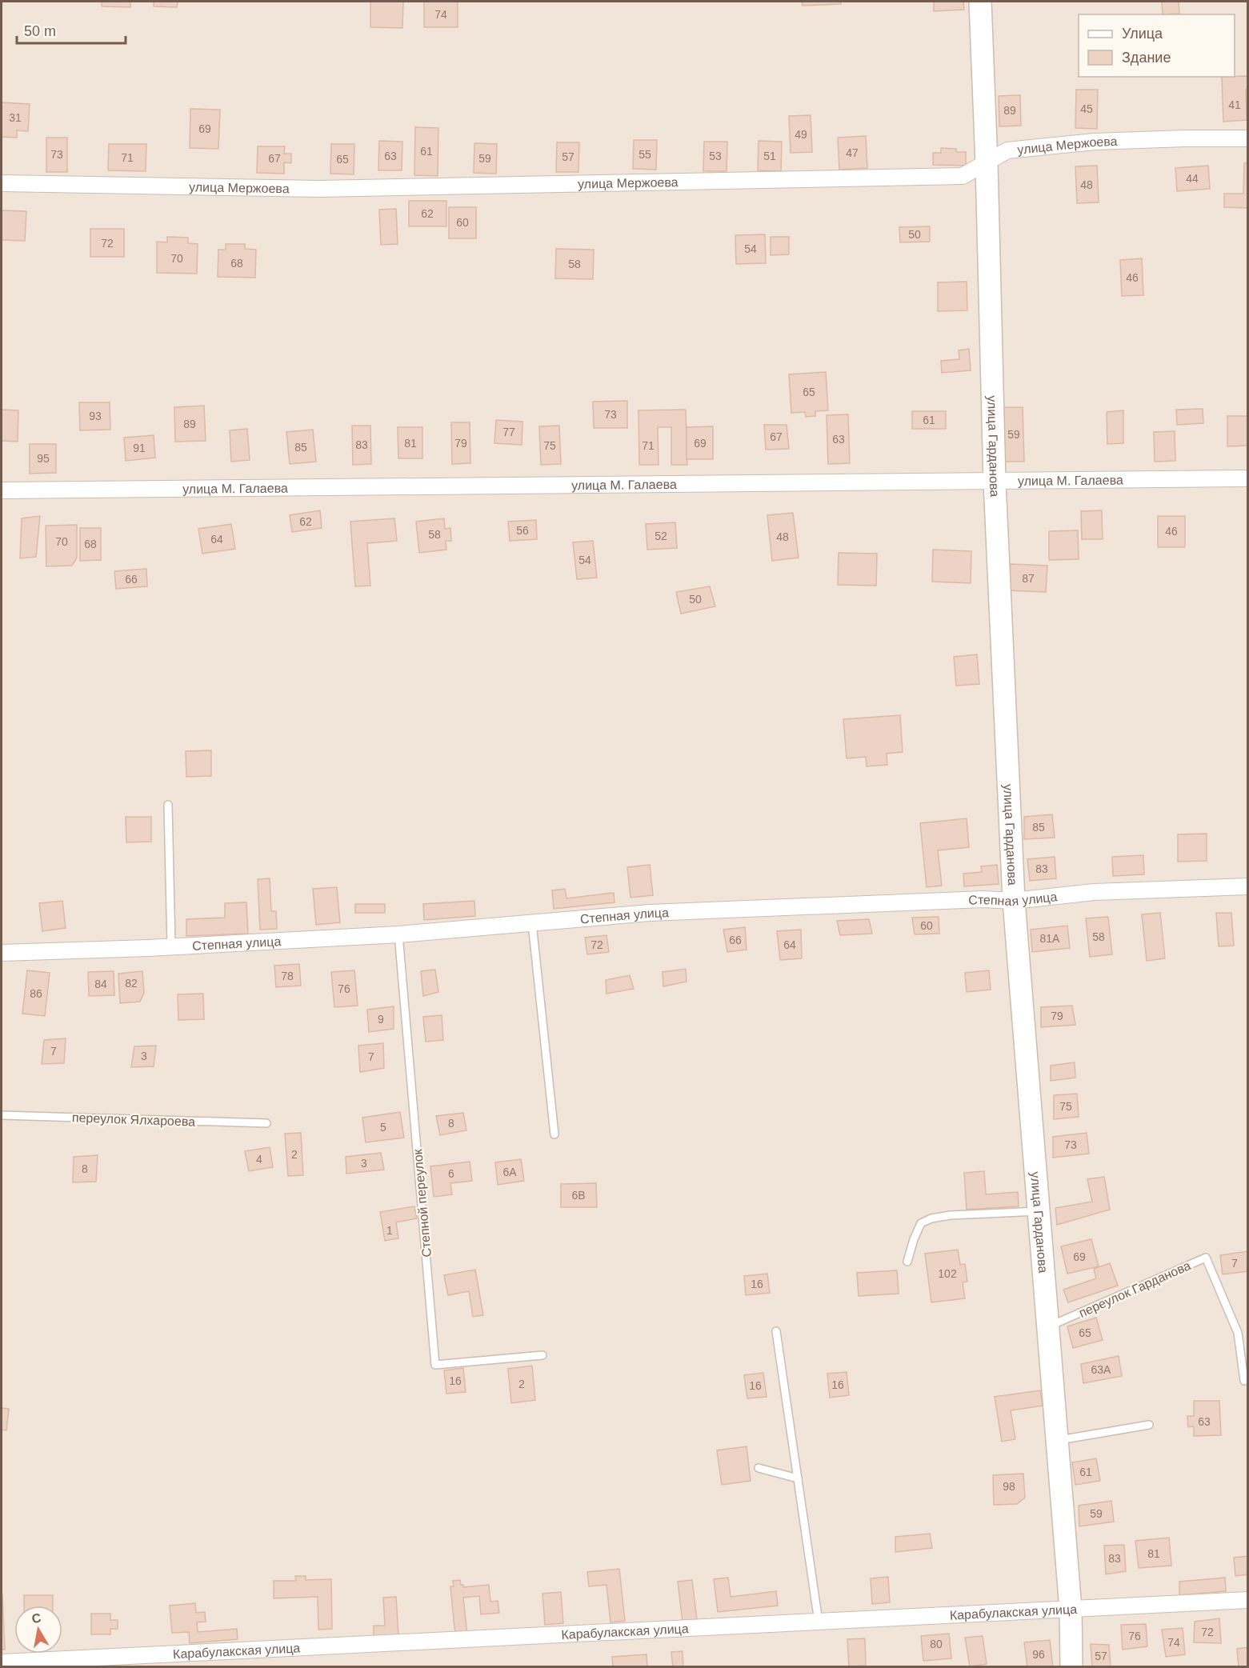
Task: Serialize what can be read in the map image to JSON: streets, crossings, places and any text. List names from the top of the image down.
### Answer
{
  "streets": {
    "street": [
      "улица Мержоева",
      "улица Гарданова",
      "улица М. Галаева",
      "Степная улица",
      "Карабулакская улица"
    ],
    "lane": ["переулок Ялхароева", "Степной переулок", "переулок Гарданова"]
  },
  "crossings": [
    ["улица Мержоева", "улица Гарданова"],
    ["улица Гарданова", "улица М. Галаева"],
    ["улица Гарданова", "Степная улица"],
    ["улица Гарданова", "переулок Гарданова"],
    ["улица Гарданова", "Карабулакская улица"],
    ["Степная улица", "Степной переулок"]
  ],
  "house_numbers": [
    "74",
    "41",
    "45",
    "89",
    "31",
    "69",
    "49",
    "61",
    "47",
    "73",
    "55",
    "63",
    "53",
    "51",
    "57",
    "71",
    "67",
    "59",
    "65",
    "44",
    "48",
    "62",
    "60",
    "50",
    "72",
    "54",
    "70",
    "68",
    "58",
    "46",
    "65",
    "73",
    "93",
    "61",
    "89",
    "77",
    "59",
    "67",
    "63",
    "81",
    "79",
    "69",
    "83",
    "75",
    "71",
    "85",
    "91",
    "95",
    "62",
    "56",
    "46",
    "58",
    "52",
    "48",
    "64",
    "70",
    "68",
    "54",
    "87",
    "66",
    "50",
    "85",
    "83",
    "60",
    "58",
    "81А",
    "66",
    "72",
    "64",
    "78",
    "82",
    "84",
    "76",
    "86",
    "79",
    "9",
    "7",
    "3",
    "7",
    "75",
    "8",
    "5",
    "73",
    "2",
    "4",
    "3",
    "8",
    "6А",
    "6",
    "6В",
    "1",
    "69",
    "7",
    "102",
    "16",
    "65",
    "63А",
    "16",
    "2",
    "16",
    "16",
    "63",
    "61",
    "98",
    "59",
    "81",
    "83",
    "72",
    "76",
    "74",
    "80",
    "96",
    "57"
  ],
  "legend": ["Улица", "Здание"],
  "scale_bar": "50 m",
  "north": "top"
}
